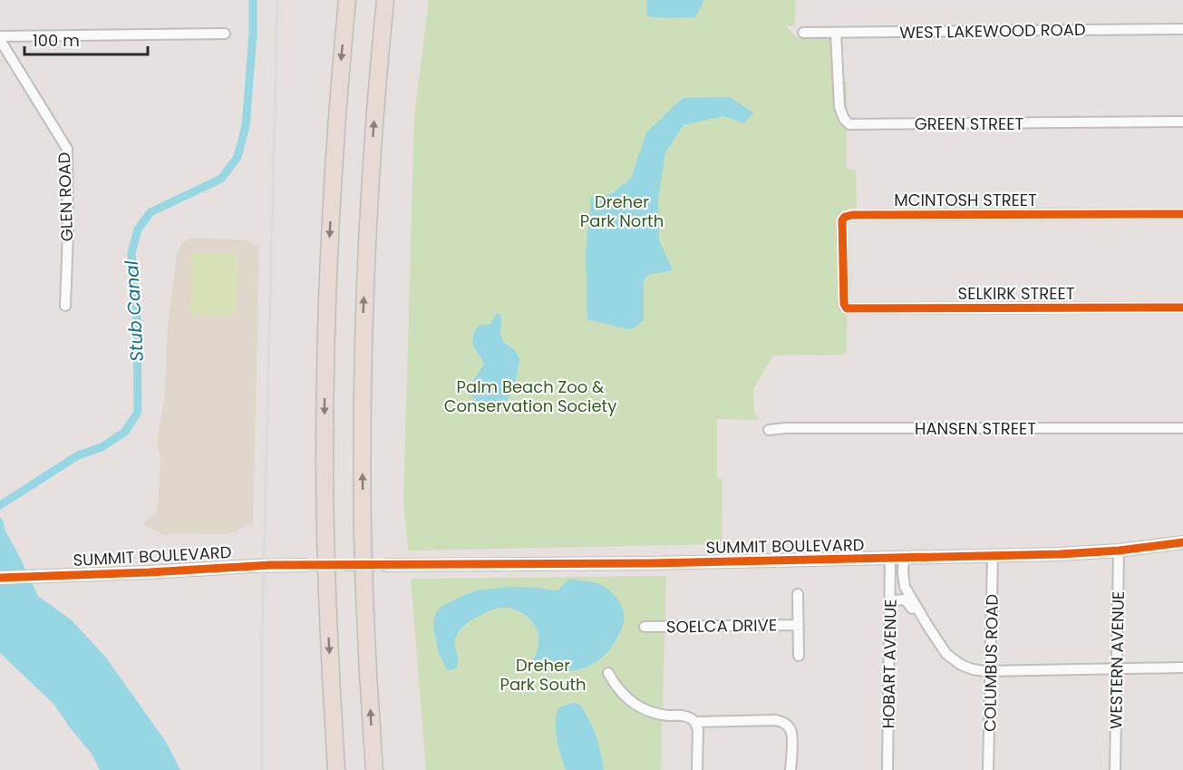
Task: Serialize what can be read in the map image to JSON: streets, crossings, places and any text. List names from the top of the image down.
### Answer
{
  "streets": {
    "street": [
      "WEST LAKEWOOD ROAD",
      "GREEN STREET",
      "GLEN ROAD",
      "MCINTOSH STREET",
      "SELKIRK STREET",
      "HANSEN STREET",
      "SUMMIT BOULEVARD",
      "SOELCA DRIVE",
      "WESTERN AVENUE",
      "COLUMBUS ROAD",
      "HOBART AVENUE"
    ]
  },
  "crossings": [
    ["WEST LAKEWOOD ROAD", "GREEN STREET"],
    ["MCINTOSH STREET", "SELKIRK STREET"],
    ["SUMMIT BOULEVARD", "WESTERN AVENUE"],
    ["SUMMIT BOULEVARD", "COLUMBUS ROAD"],
    ["SUMMIT BOULEVARD", "HOBART AVENUE"]
  ],
  "water": ["Stub Canal"],
  "parks": ["Dreher Park North", "Palm Beach Zoo & Conservation Society", "Dreher Park South"],
  "scale_bar": "100 m"
}
